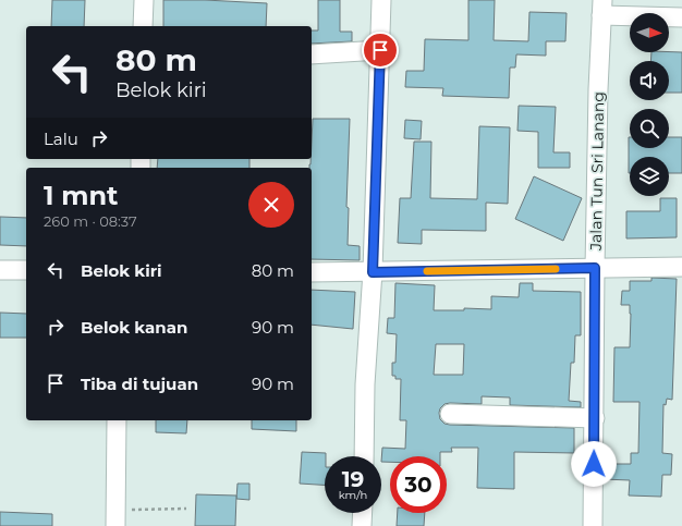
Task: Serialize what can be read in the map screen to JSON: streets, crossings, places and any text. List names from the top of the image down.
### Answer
{
  "streets": {
    "street": ["Jalan Tun Sri Lanang"]
  },
  "north": "right",
  "page": {
    "turn": ["80 m", "Belok kiri"],
    "then": "Lalu",
    "heading": ["1 mnt", "260 m · 08:37"],
    "list": [
      {
        "name": "Belok kiri",
        "value": "80 m"
      },
      {
        "name": "Belok kanan",
        "value": "90 m"
      },
      {
        "name": "Tiba di tujuan",
        "value": "90 m"
      }
    ],
    "speed": "19 km/h",
    "limit": "30"
  }
}
